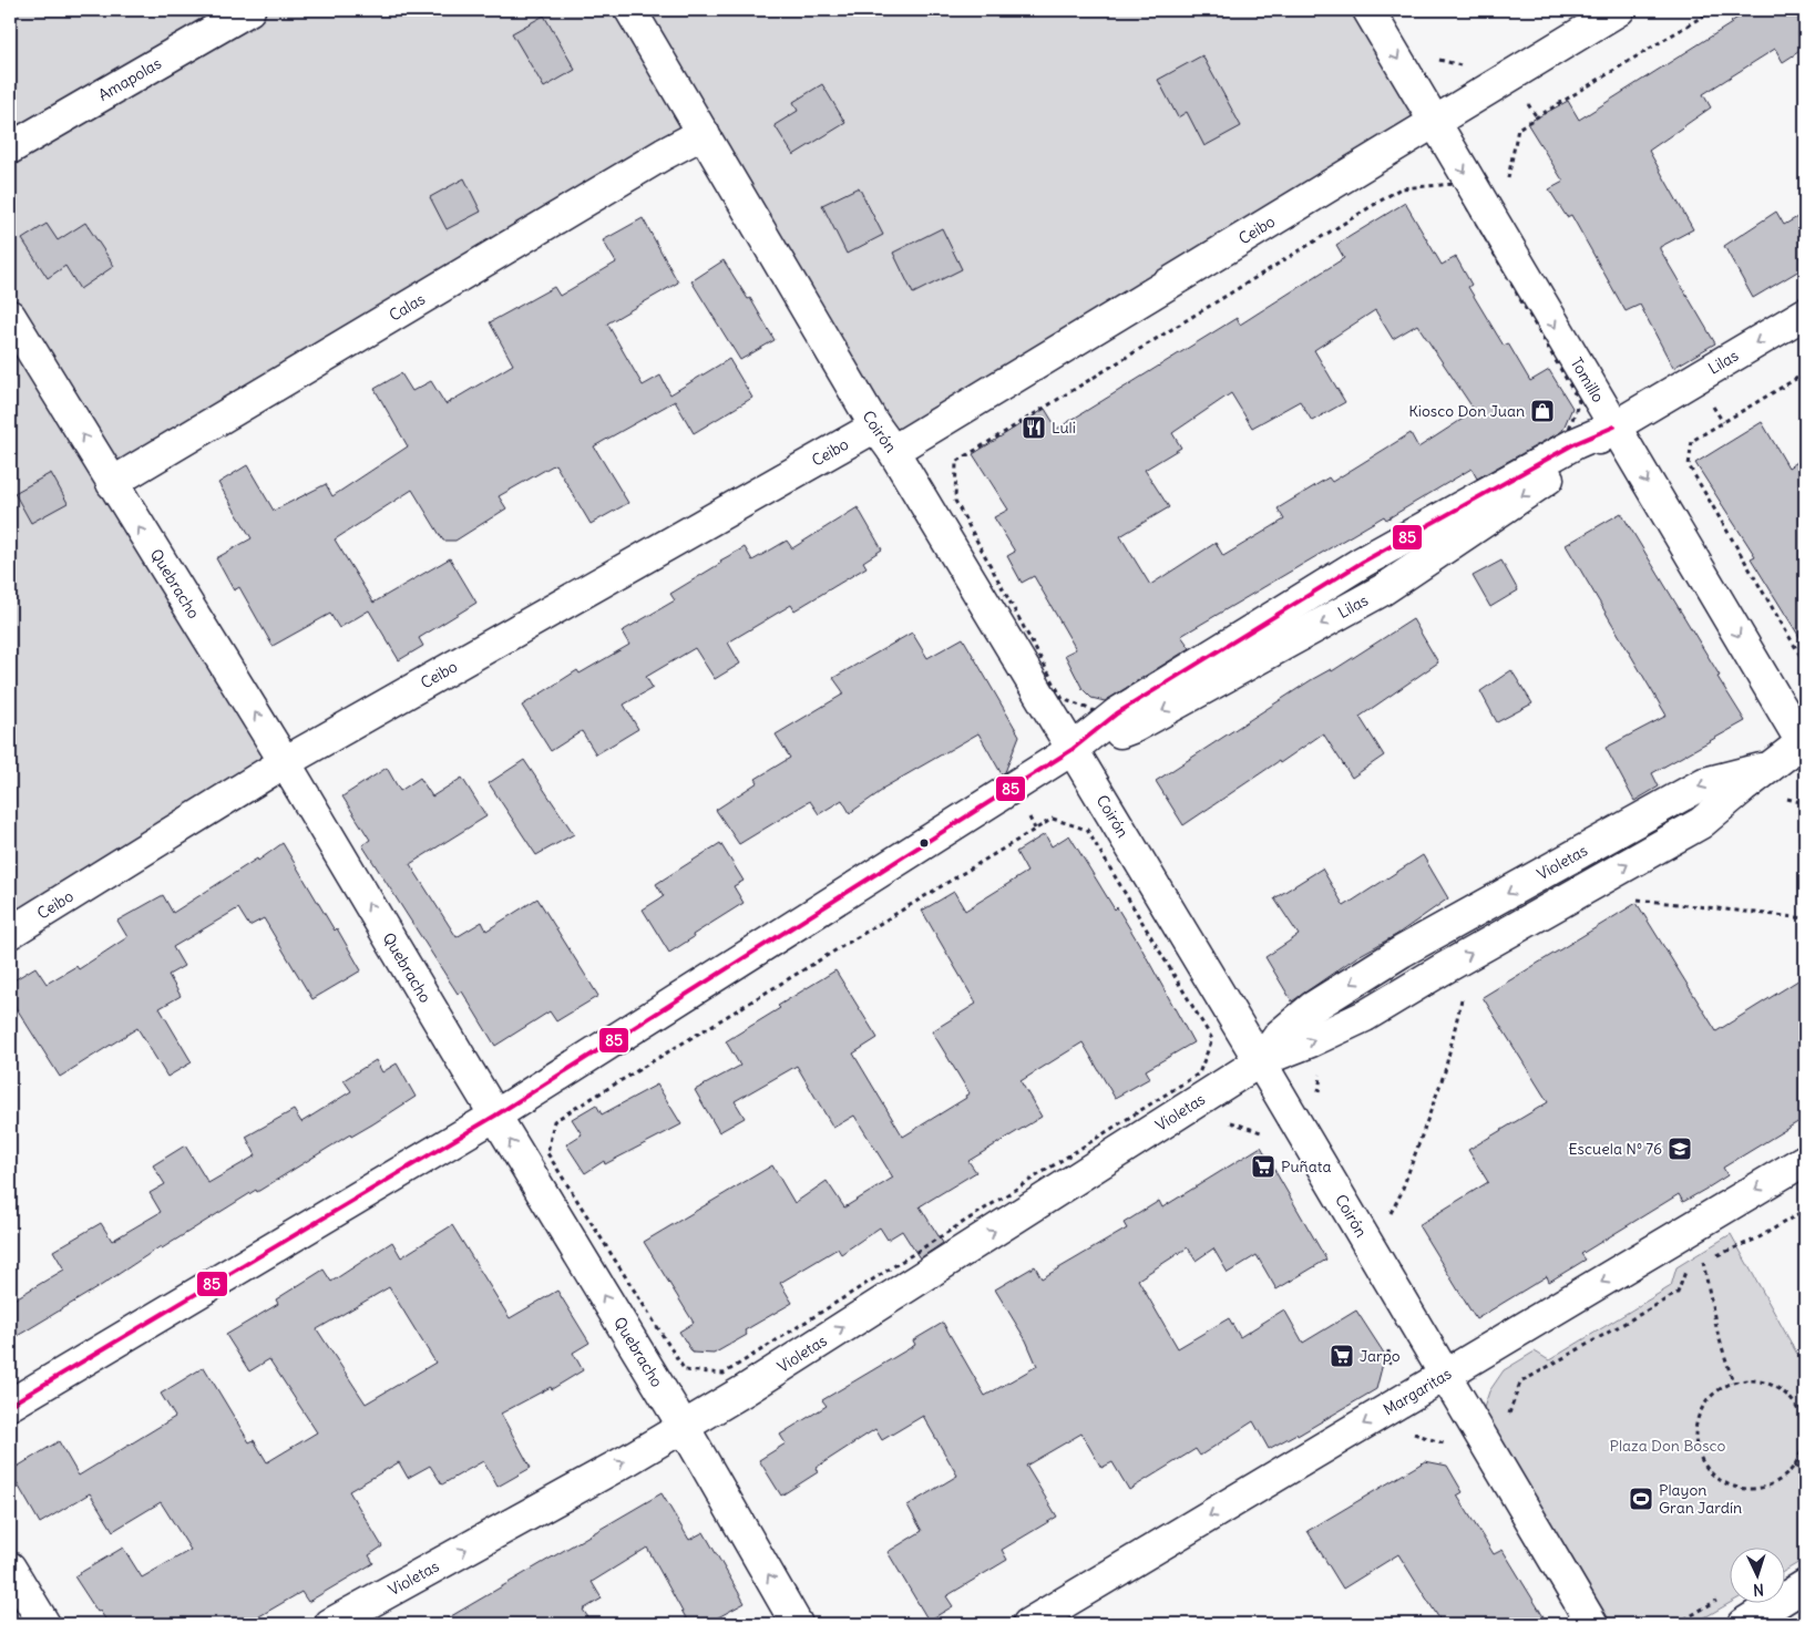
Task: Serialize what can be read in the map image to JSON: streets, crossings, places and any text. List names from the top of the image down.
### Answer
{
  "streets": {
    "street": [
      "Amapolas",
      "Ceibo",
      "Calas",
      "Lilas",
      "Tomillo",
      "Coirón",
      "Quebracho",
      "Violetas",
      "Margaritas"
    ]
  },
  "crossings": [
    ["Ceibo", "Tomillo"],
    ["Ceibo", "Coirón"],
    ["Ceibo", "Quebracho"],
    ["Calas", "Coirón"],
    ["Calas", "Quebracho"],
    ["Lilas", "Tomillo"],
    ["Lilas", "Coirón"],
    ["Lilas", "Quebracho"],
    ["Tomillo", "Violetas"],
    ["Coirón", "Violetas"],
    ["Coirón", "Margaritas"],
    ["Quebracho", "Violetas"]
  ],
  "one_way": [
    "Lilas",
    "Tomillo",
    "Quebracho",
    "Violetas",
    "Margaritas"
  ],
  "parks": ["Plaza Don Bosco"],
  "places": {
    "shop": ["Kiosco Don Juan"],
    "restaurant": ["Luli"],
    "school or university": ["Escuela Nº 76"],
    "supermarket": ["Puñata", "Jarpo"],
    "sports": ["Playon Gran Jardín"]
  },
  "lines": ["transit line 85"],
  "north": "bottom"
}
